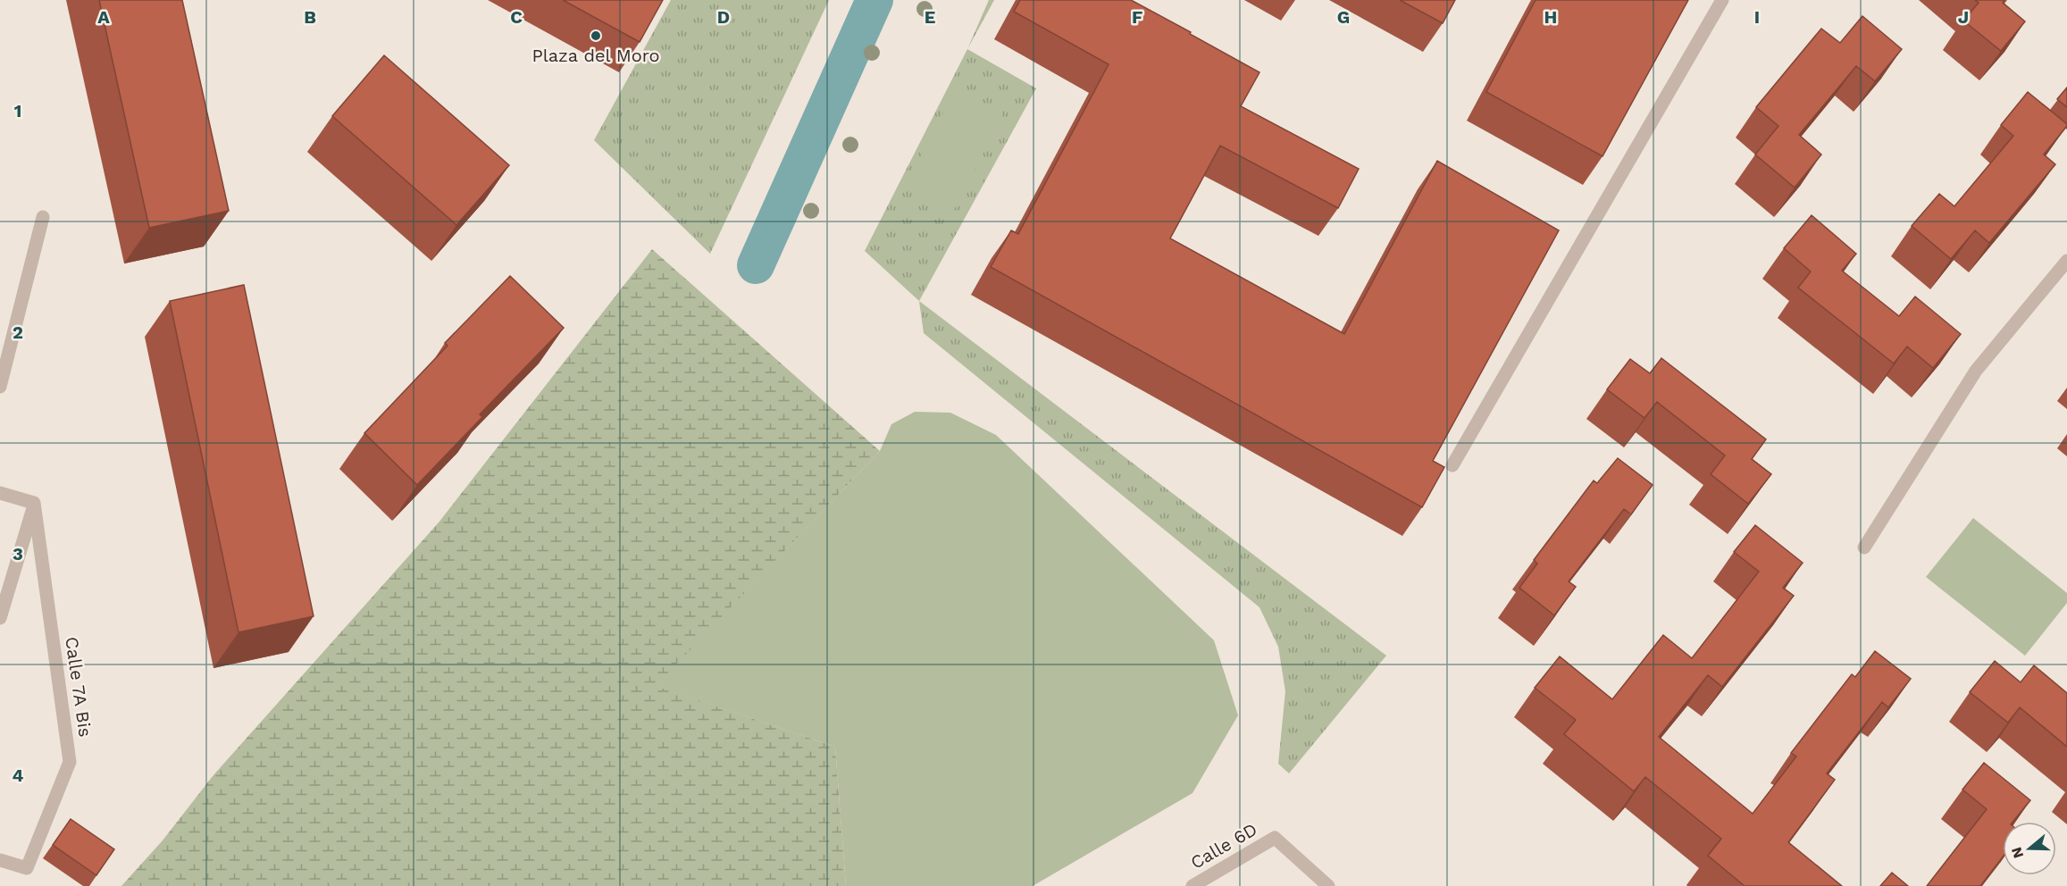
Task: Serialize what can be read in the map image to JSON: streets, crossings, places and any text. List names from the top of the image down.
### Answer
{
  "streets": {
    "street": ["Calle 7A Bis", "Calle 6D"]
  },
  "places": ["Plaza del Moro"],
  "north": "left",
  "grid": {
    "columns": [
      "A",
      "B",
      "C",
      "D",
      "E",
      "F",
      "G",
      "H",
      "I",
      "J"
    ],
    "rows": [
      "1",
      "2",
      "3",
      "4"
    ]
  }
}
